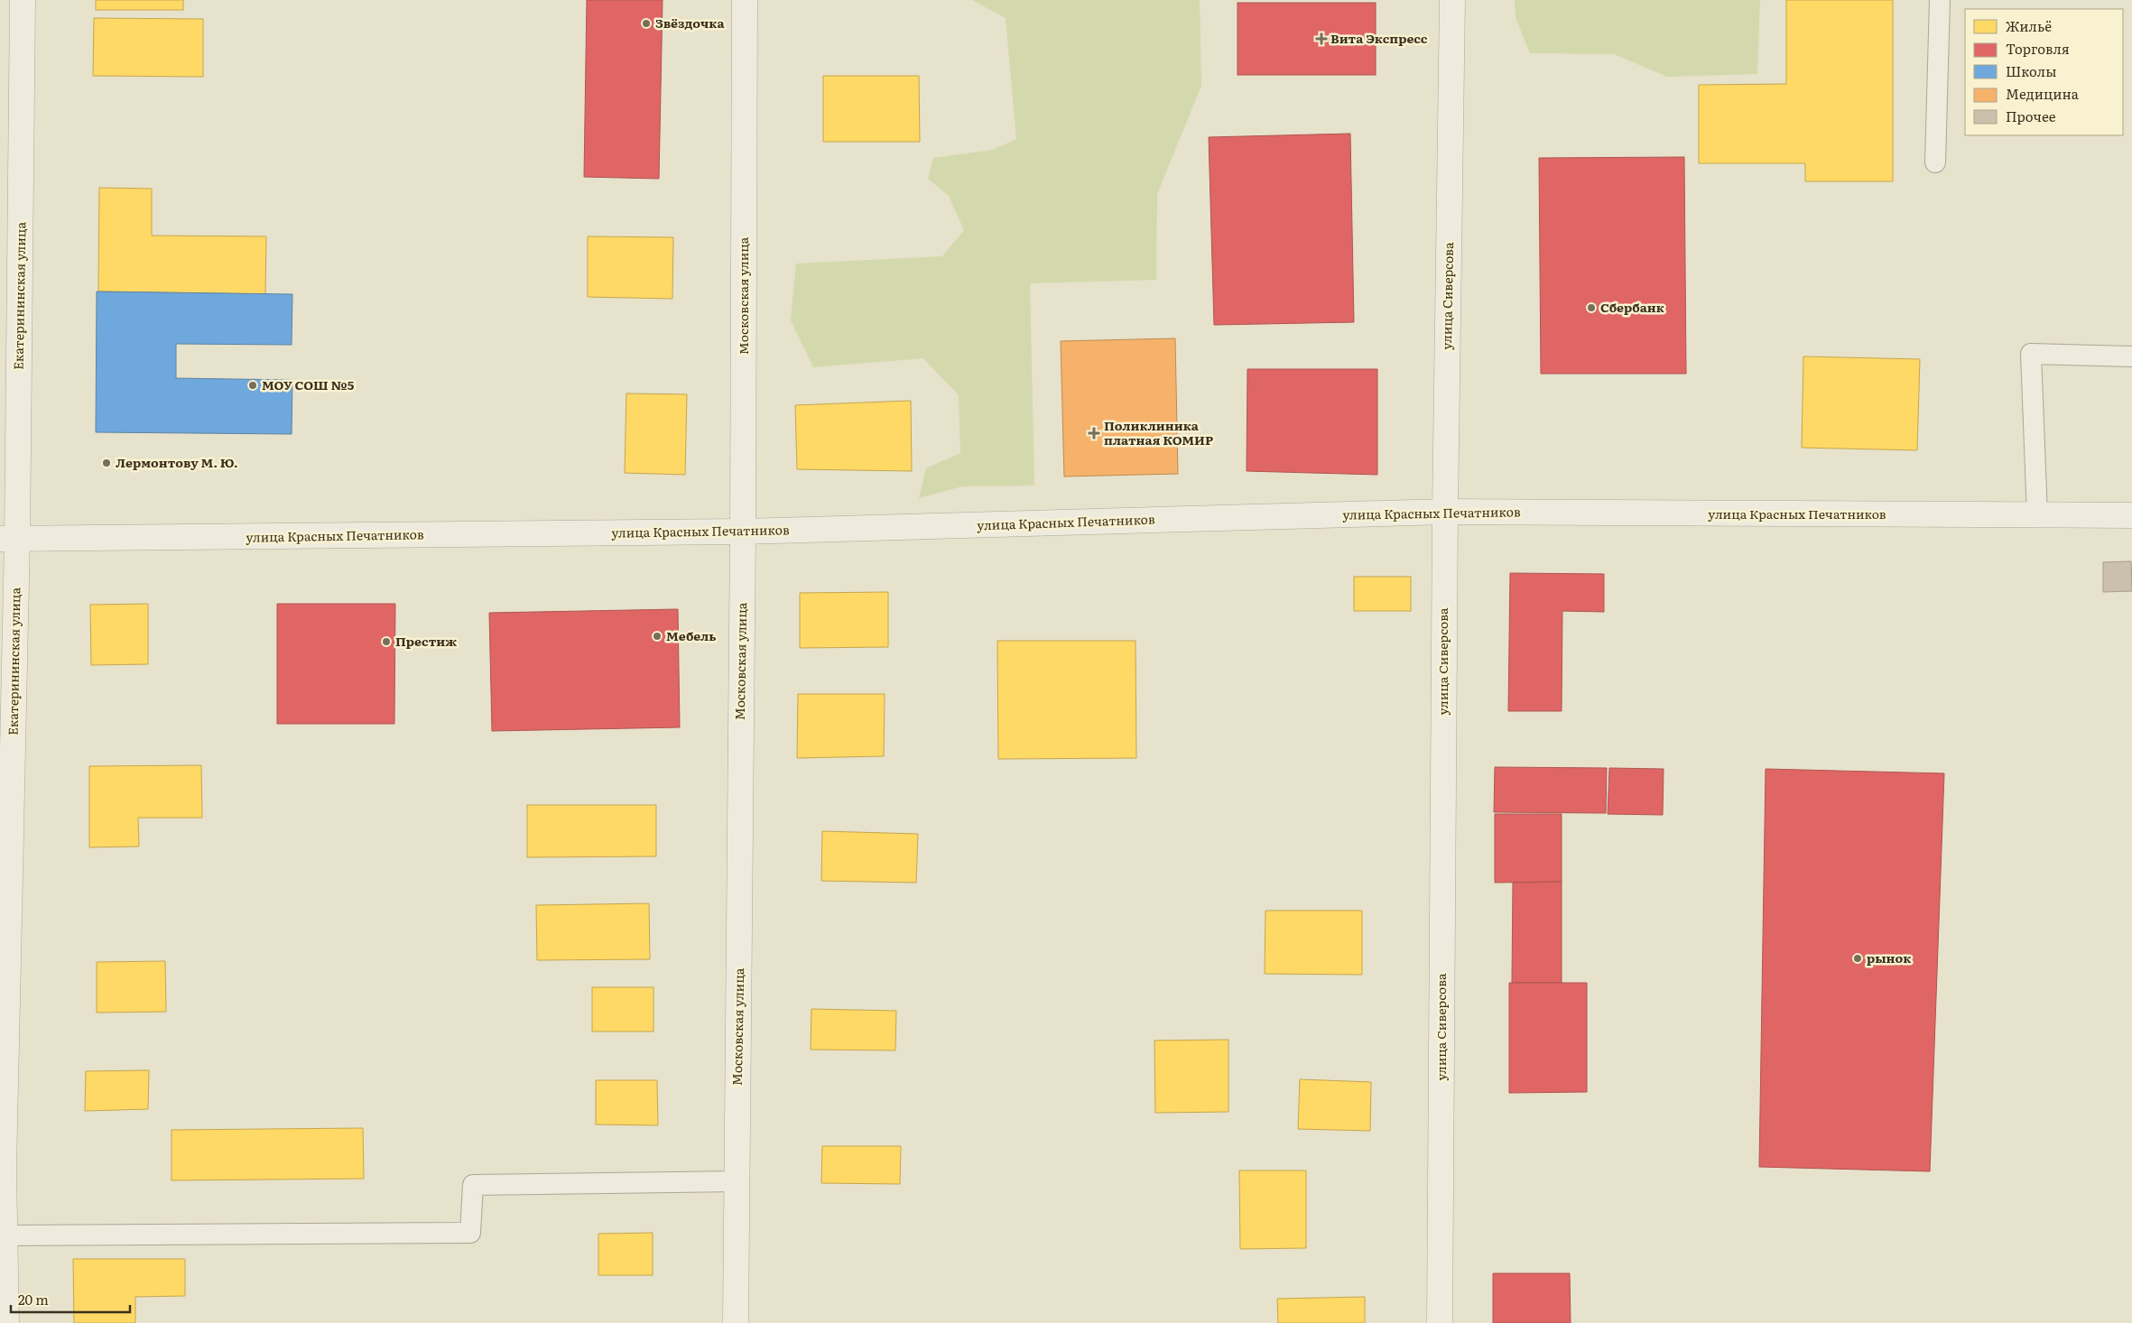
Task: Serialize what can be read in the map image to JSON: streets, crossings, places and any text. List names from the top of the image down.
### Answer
{
  "streets": {
    "street": [
      "Екатерининская улица",
      "Московская улица",
      "улица Сиверсова",
      "улица Красных Печатников"
    ]
  },
  "crossings": [
    ["Екатерининская улица", "улица Красных Печатников"],
    ["Московская улица", "улица Красных Печатников"],
    ["улица Сиверсова", "улица Красных Печатников"]
  ],
  "places": {
    "other": [
      "Звёздочка",
      "Сбербанк",
      "МОУ СОШ №5",
      "Лермонтову М. Ю.",
      "Мебель",
      "Престиж",
      "рынок"
    ],
    "health": ["Вита Экспресс", "Поликлиника платная КОМИР"]
  },
  "legend": [
    "Жильё",
    "Торговля",
    "Школы",
    "Медицина",
    "Прочее"
  ],
  "scale_bar": "20 m"
}
